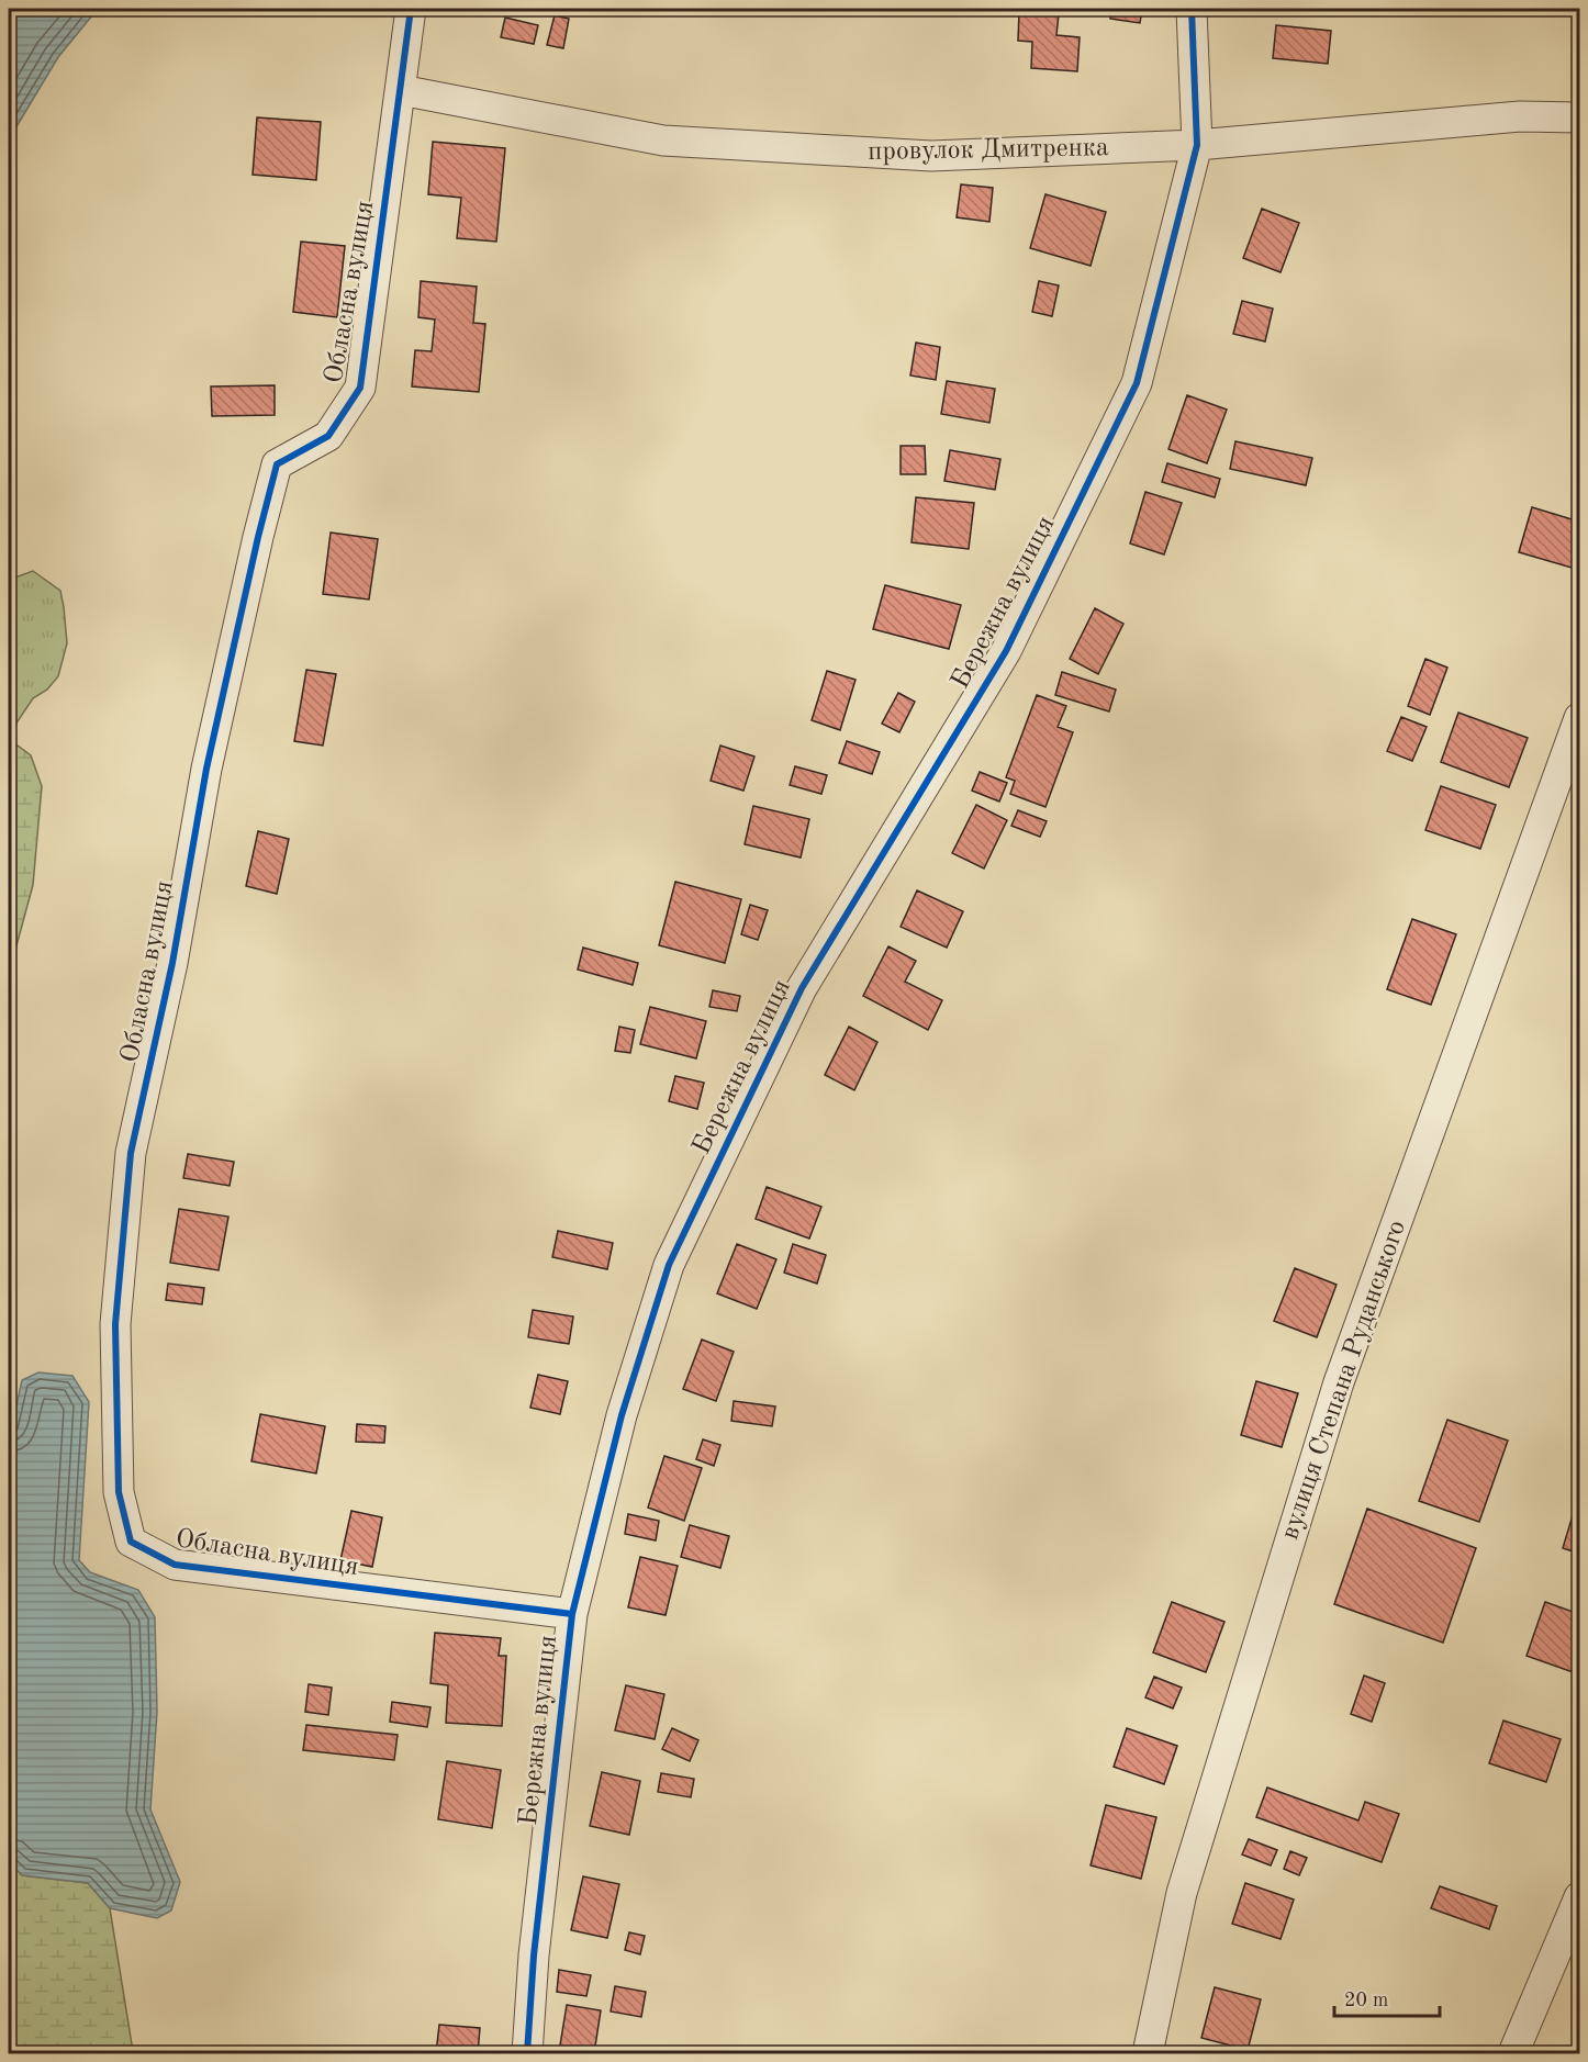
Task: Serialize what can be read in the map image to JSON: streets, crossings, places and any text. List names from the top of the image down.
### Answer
{
  "streets": {
    "street": [
      "провулок Дмитренка",
      "Обласна вулиця",
      "Бережна вулиця",
      "вулиця Степана Руданського"
    ]
  },
  "crossings": [
    ["провулок Дмитренка", "Обласна вулиця"],
    ["провулок Дмитренка", "Бережна вулиця"],
    ["Обласна вулиця", "Бережна вулиця"]
  ],
  "scale_bar": "20 m"
}
